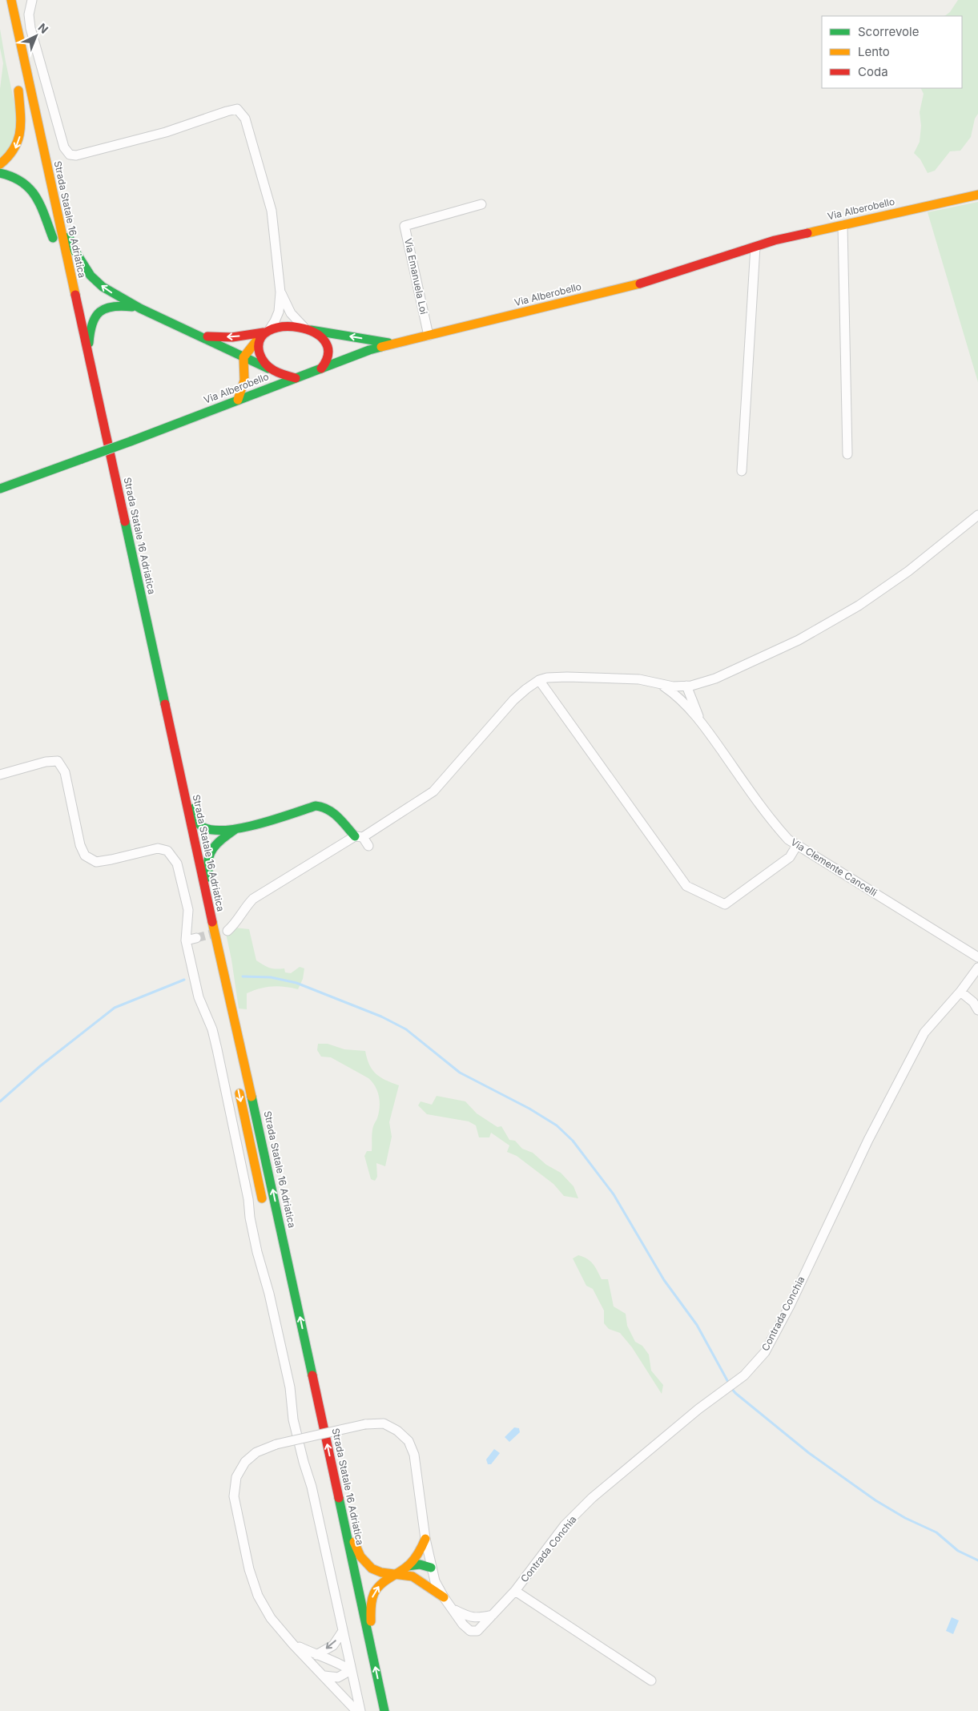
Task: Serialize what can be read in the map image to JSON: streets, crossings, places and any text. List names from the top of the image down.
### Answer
{
  "streets": {
    "main road": ["Via Alberobello", "Strada Statale 16 Adriatica"],
    "street": ["Via Emanuela Loi", "Via Clemente Cancelli", "Contrada Conchia"]
  },
  "crossings": [
    ["Via Alberobello", "Via Emanuela Loi"]
  ],
  "legend": ["Scorrevole", "Lento", "Coda"],
  "north": "top right"
}
